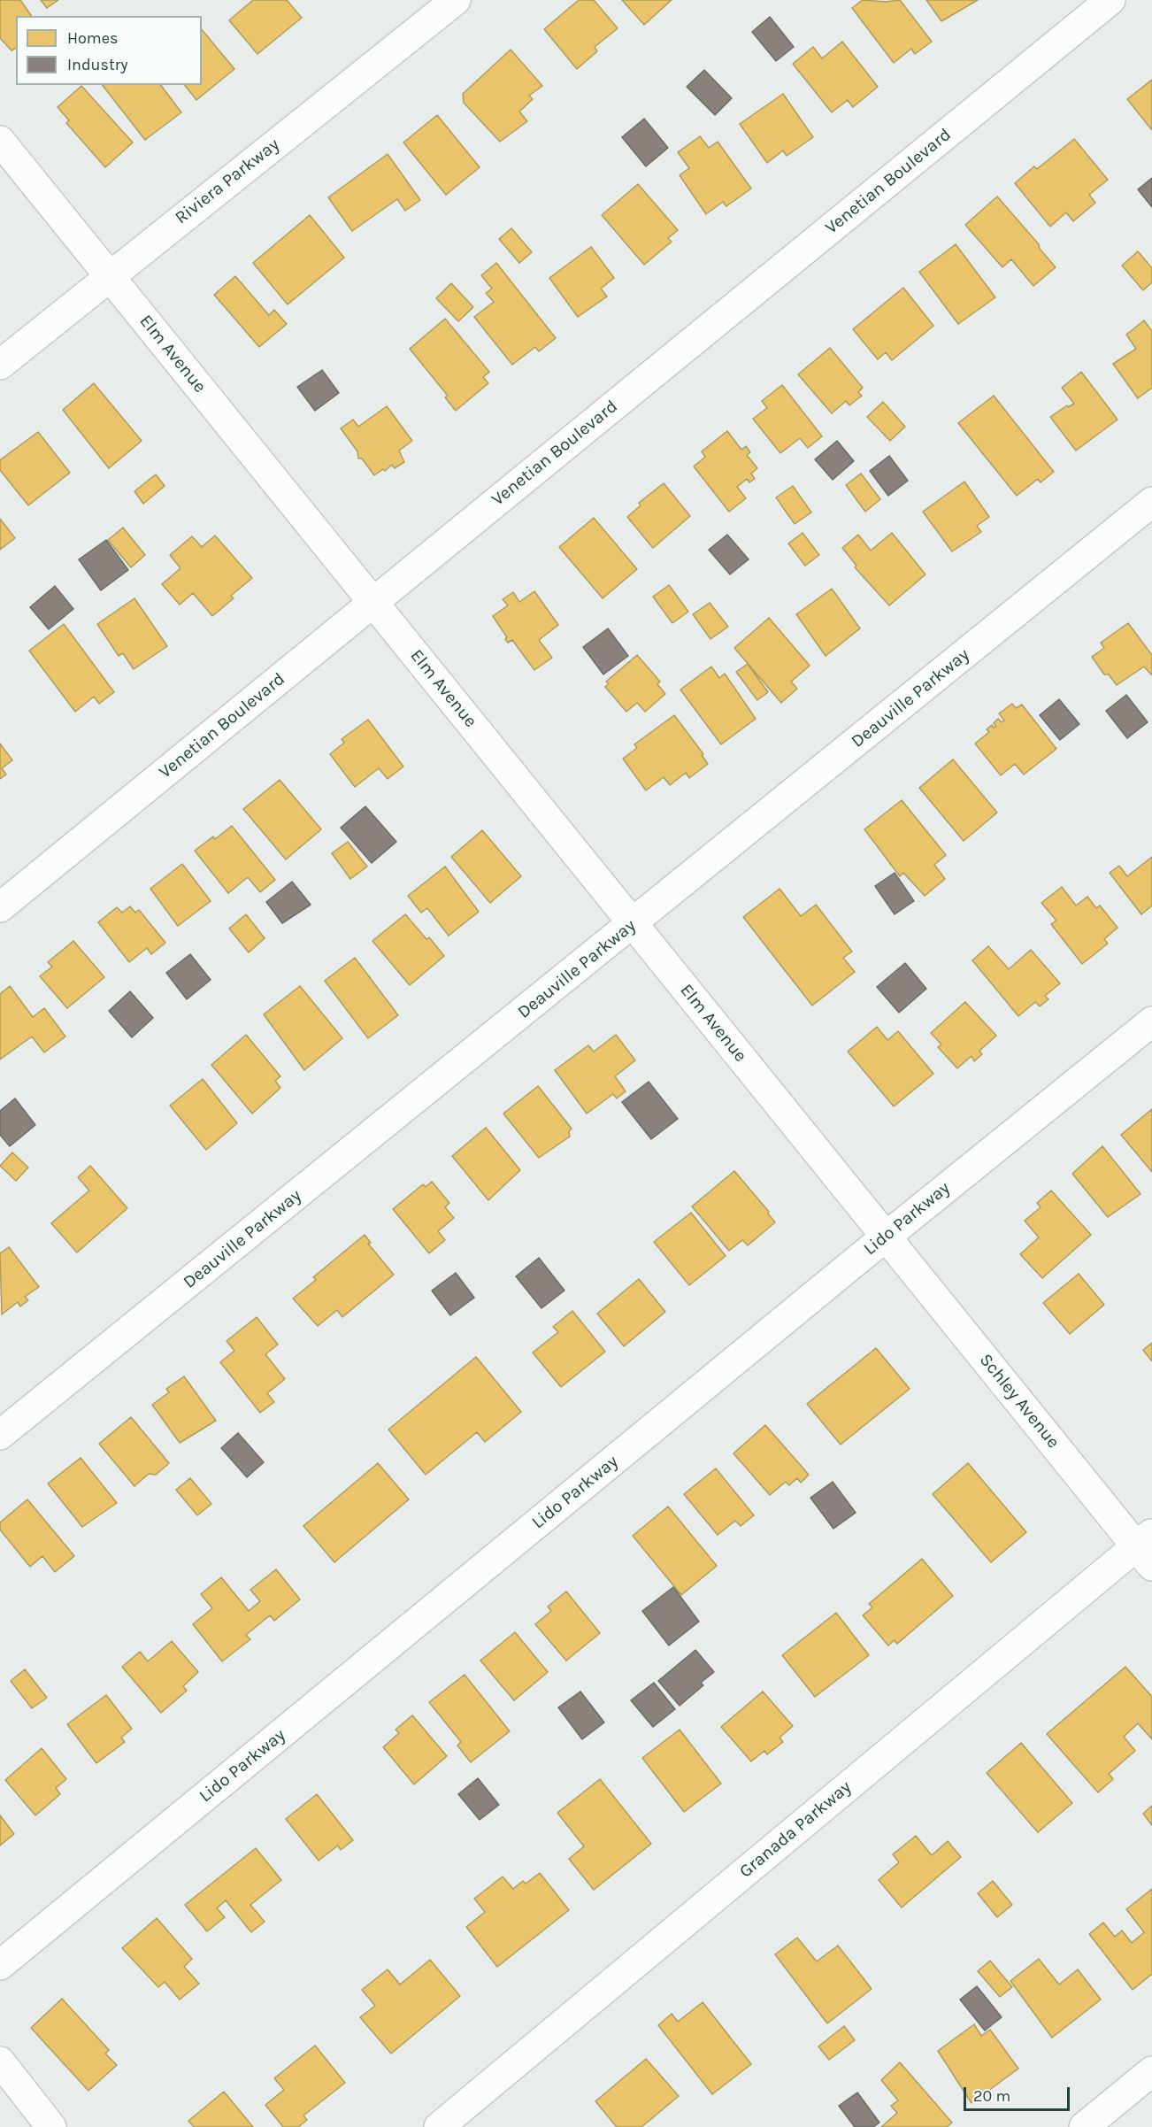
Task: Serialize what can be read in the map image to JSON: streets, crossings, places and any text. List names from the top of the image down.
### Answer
{
  "streets": {
    "street": [
      "Riviera Parkway",
      "Venetian Boulevard",
      "Elm Avenue",
      "Deauville Parkway",
      "Lido Parkway",
      "Schley Avenue",
      "Granada Parkway"
    ]
  },
  "crossings": [
    ["Riviera Parkway", "Elm Avenue"],
    ["Venetian Boulevard", "Elm Avenue"],
    ["Elm Avenue", "Deauville Parkway"],
    ["Elm Avenue", "Lido Parkway"],
    ["Elm Avenue", "Schley Avenue"],
    ["Lido Parkway", "Schley Avenue"],
    ["Schley Avenue", "Granada Parkway"]
  ],
  "legend": ["Homes", "Industry"],
  "scale_bar": "20 m"
}
